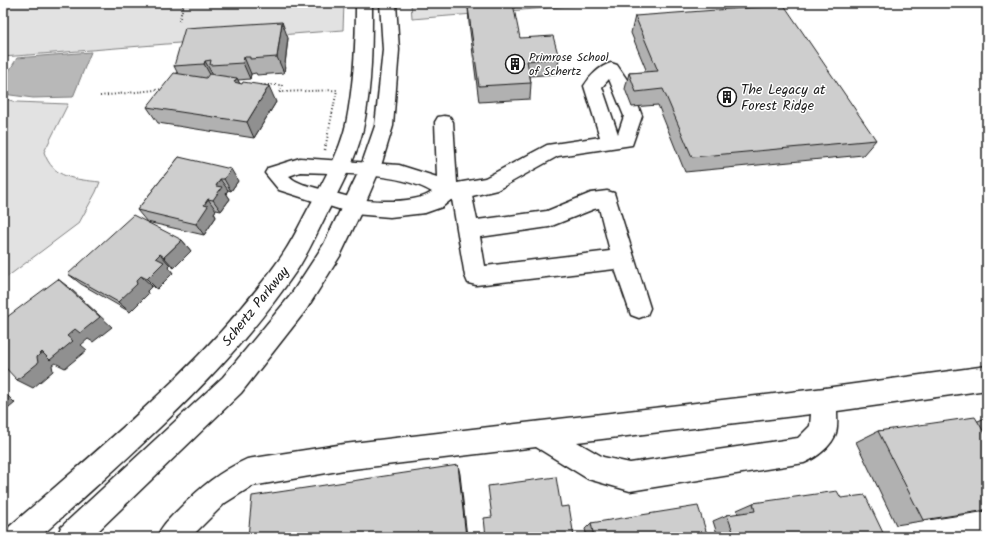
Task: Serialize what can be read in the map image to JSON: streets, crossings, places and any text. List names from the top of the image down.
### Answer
{
  "streets": {
    "main road": ["Schertz Parkway"]
  },
  "places": {
    "building": ["Primrose School of Schertz", "The Legacy at Forest Ridge"]
  }
}
